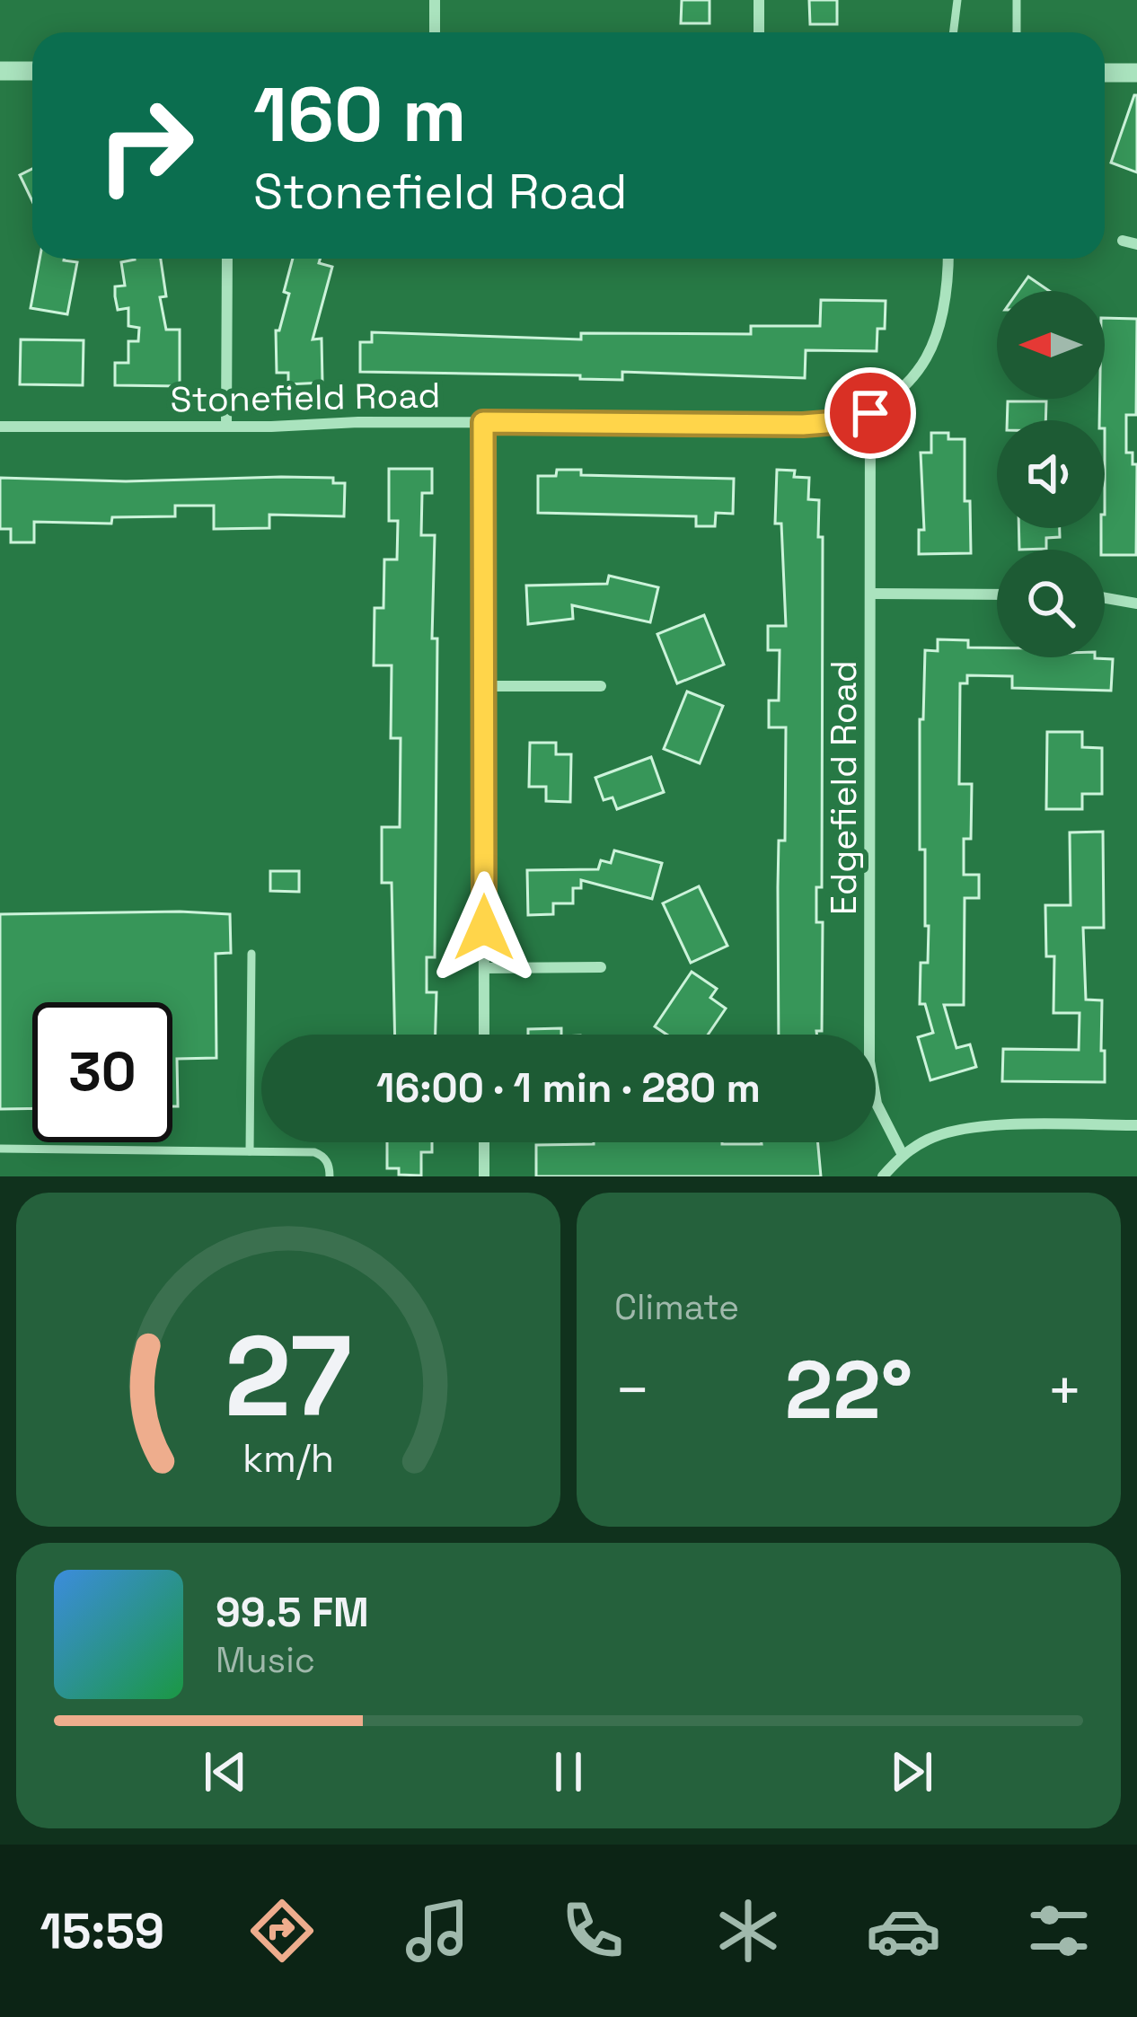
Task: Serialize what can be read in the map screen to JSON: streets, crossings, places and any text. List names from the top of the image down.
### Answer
{
  "streets": {
    "street": ["Stonefield Road", "Edgefield Road"]
  },
  "crossings": [
    ["Stonefield Road", "Edgefield Road"]
  ],
  "north": "left",
  "page": {
    "turn": ["160 m", "Stonefield Road"],
    "limit": "30",
    "trip": "16:00 · 1 min · 280 m",
    "tile": "Climate",
    "heat": ["−", "22°", "+"],
    "song": ["99.5 FM", "Music"],
    "tabs": "15:59",
    "gauge": ["27", "km/h"]
  }
}
